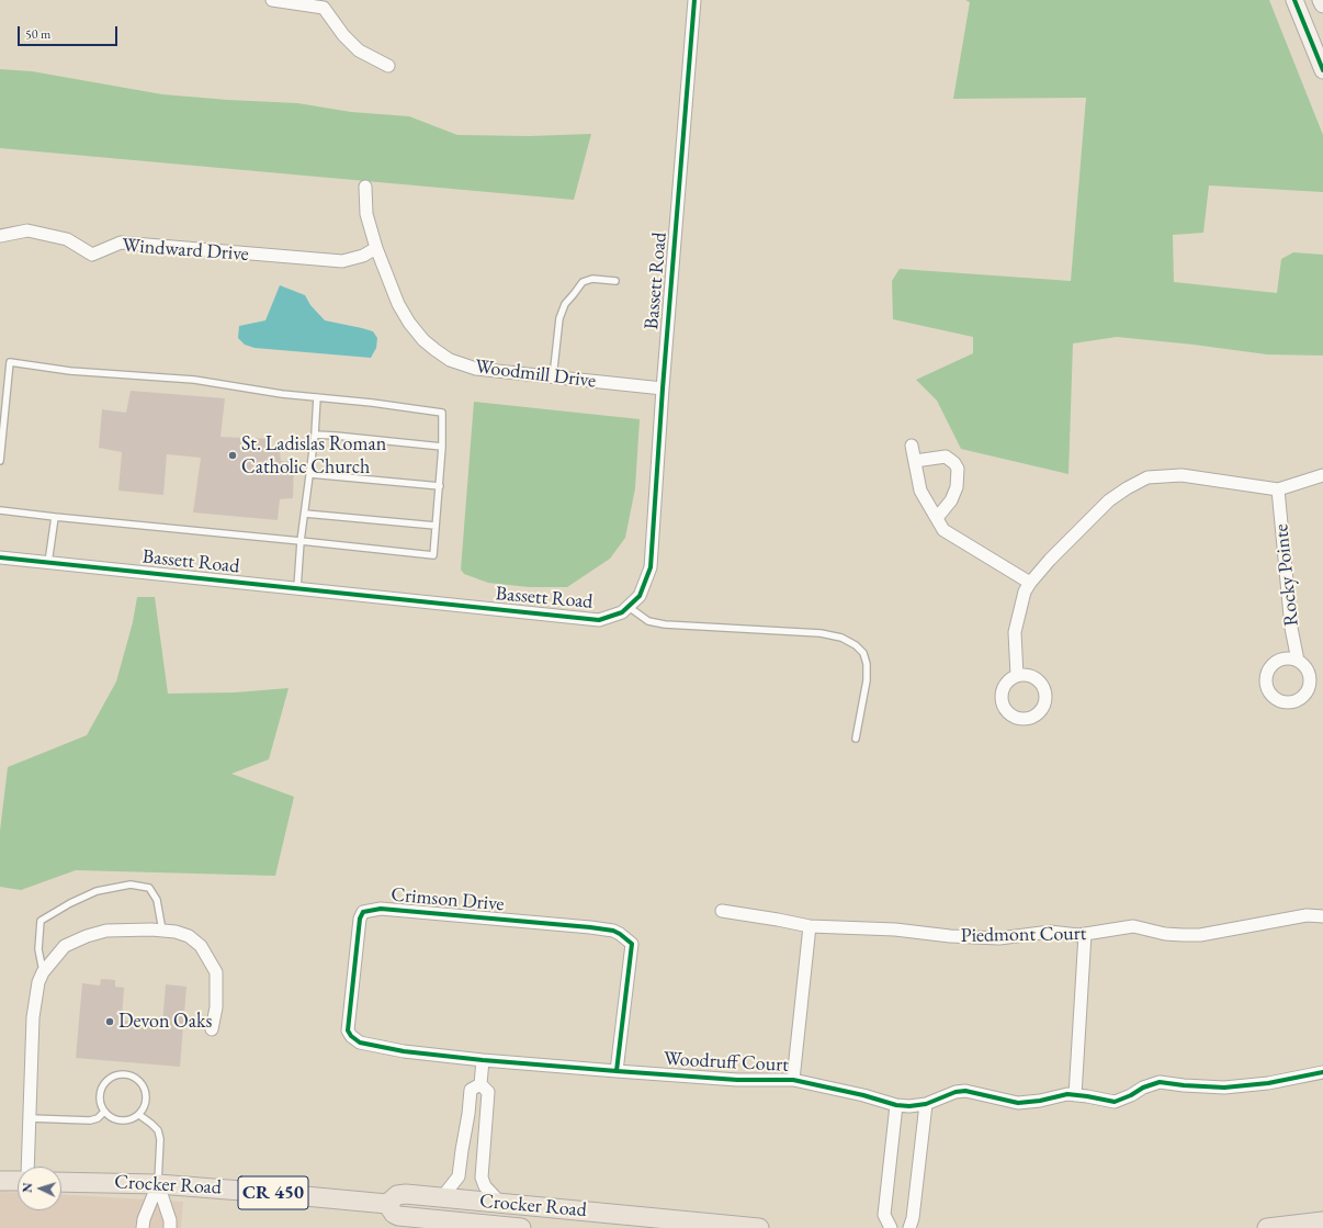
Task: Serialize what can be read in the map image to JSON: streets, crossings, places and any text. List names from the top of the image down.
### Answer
{
  "streets": {
    "main road": ["Crocker Road", "CR 450"],
    "street": [
      "Windward Drive",
      "Bassett Road",
      "Woodmill Drive",
      "Rocky Pointe",
      "Crimson Drive",
      "Piedmont Court",
      "Woodruff Court"
    ]
  },
  "crossings": [
    ["Windward Drive", "Woodmill Drive"],
    ["Bassett Road", "Woodmill Drive"],
    ["Crimson Drive", "Woodruff Court"]
  ],
  "places": ["St. Ladislas Roman Catholic Church", "Devon Oaks"],
  "scale_bar": "50 m",
  "north": "left"
}
